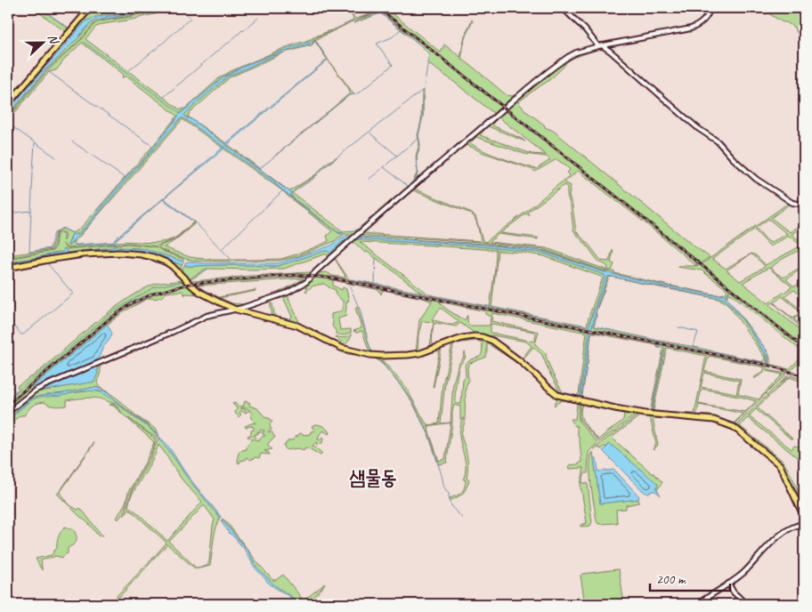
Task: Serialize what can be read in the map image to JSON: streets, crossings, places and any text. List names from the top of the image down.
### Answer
{
  "districts": ["샘물동"],
  "scale_bar": "200 m",
  "north": "right"
}
